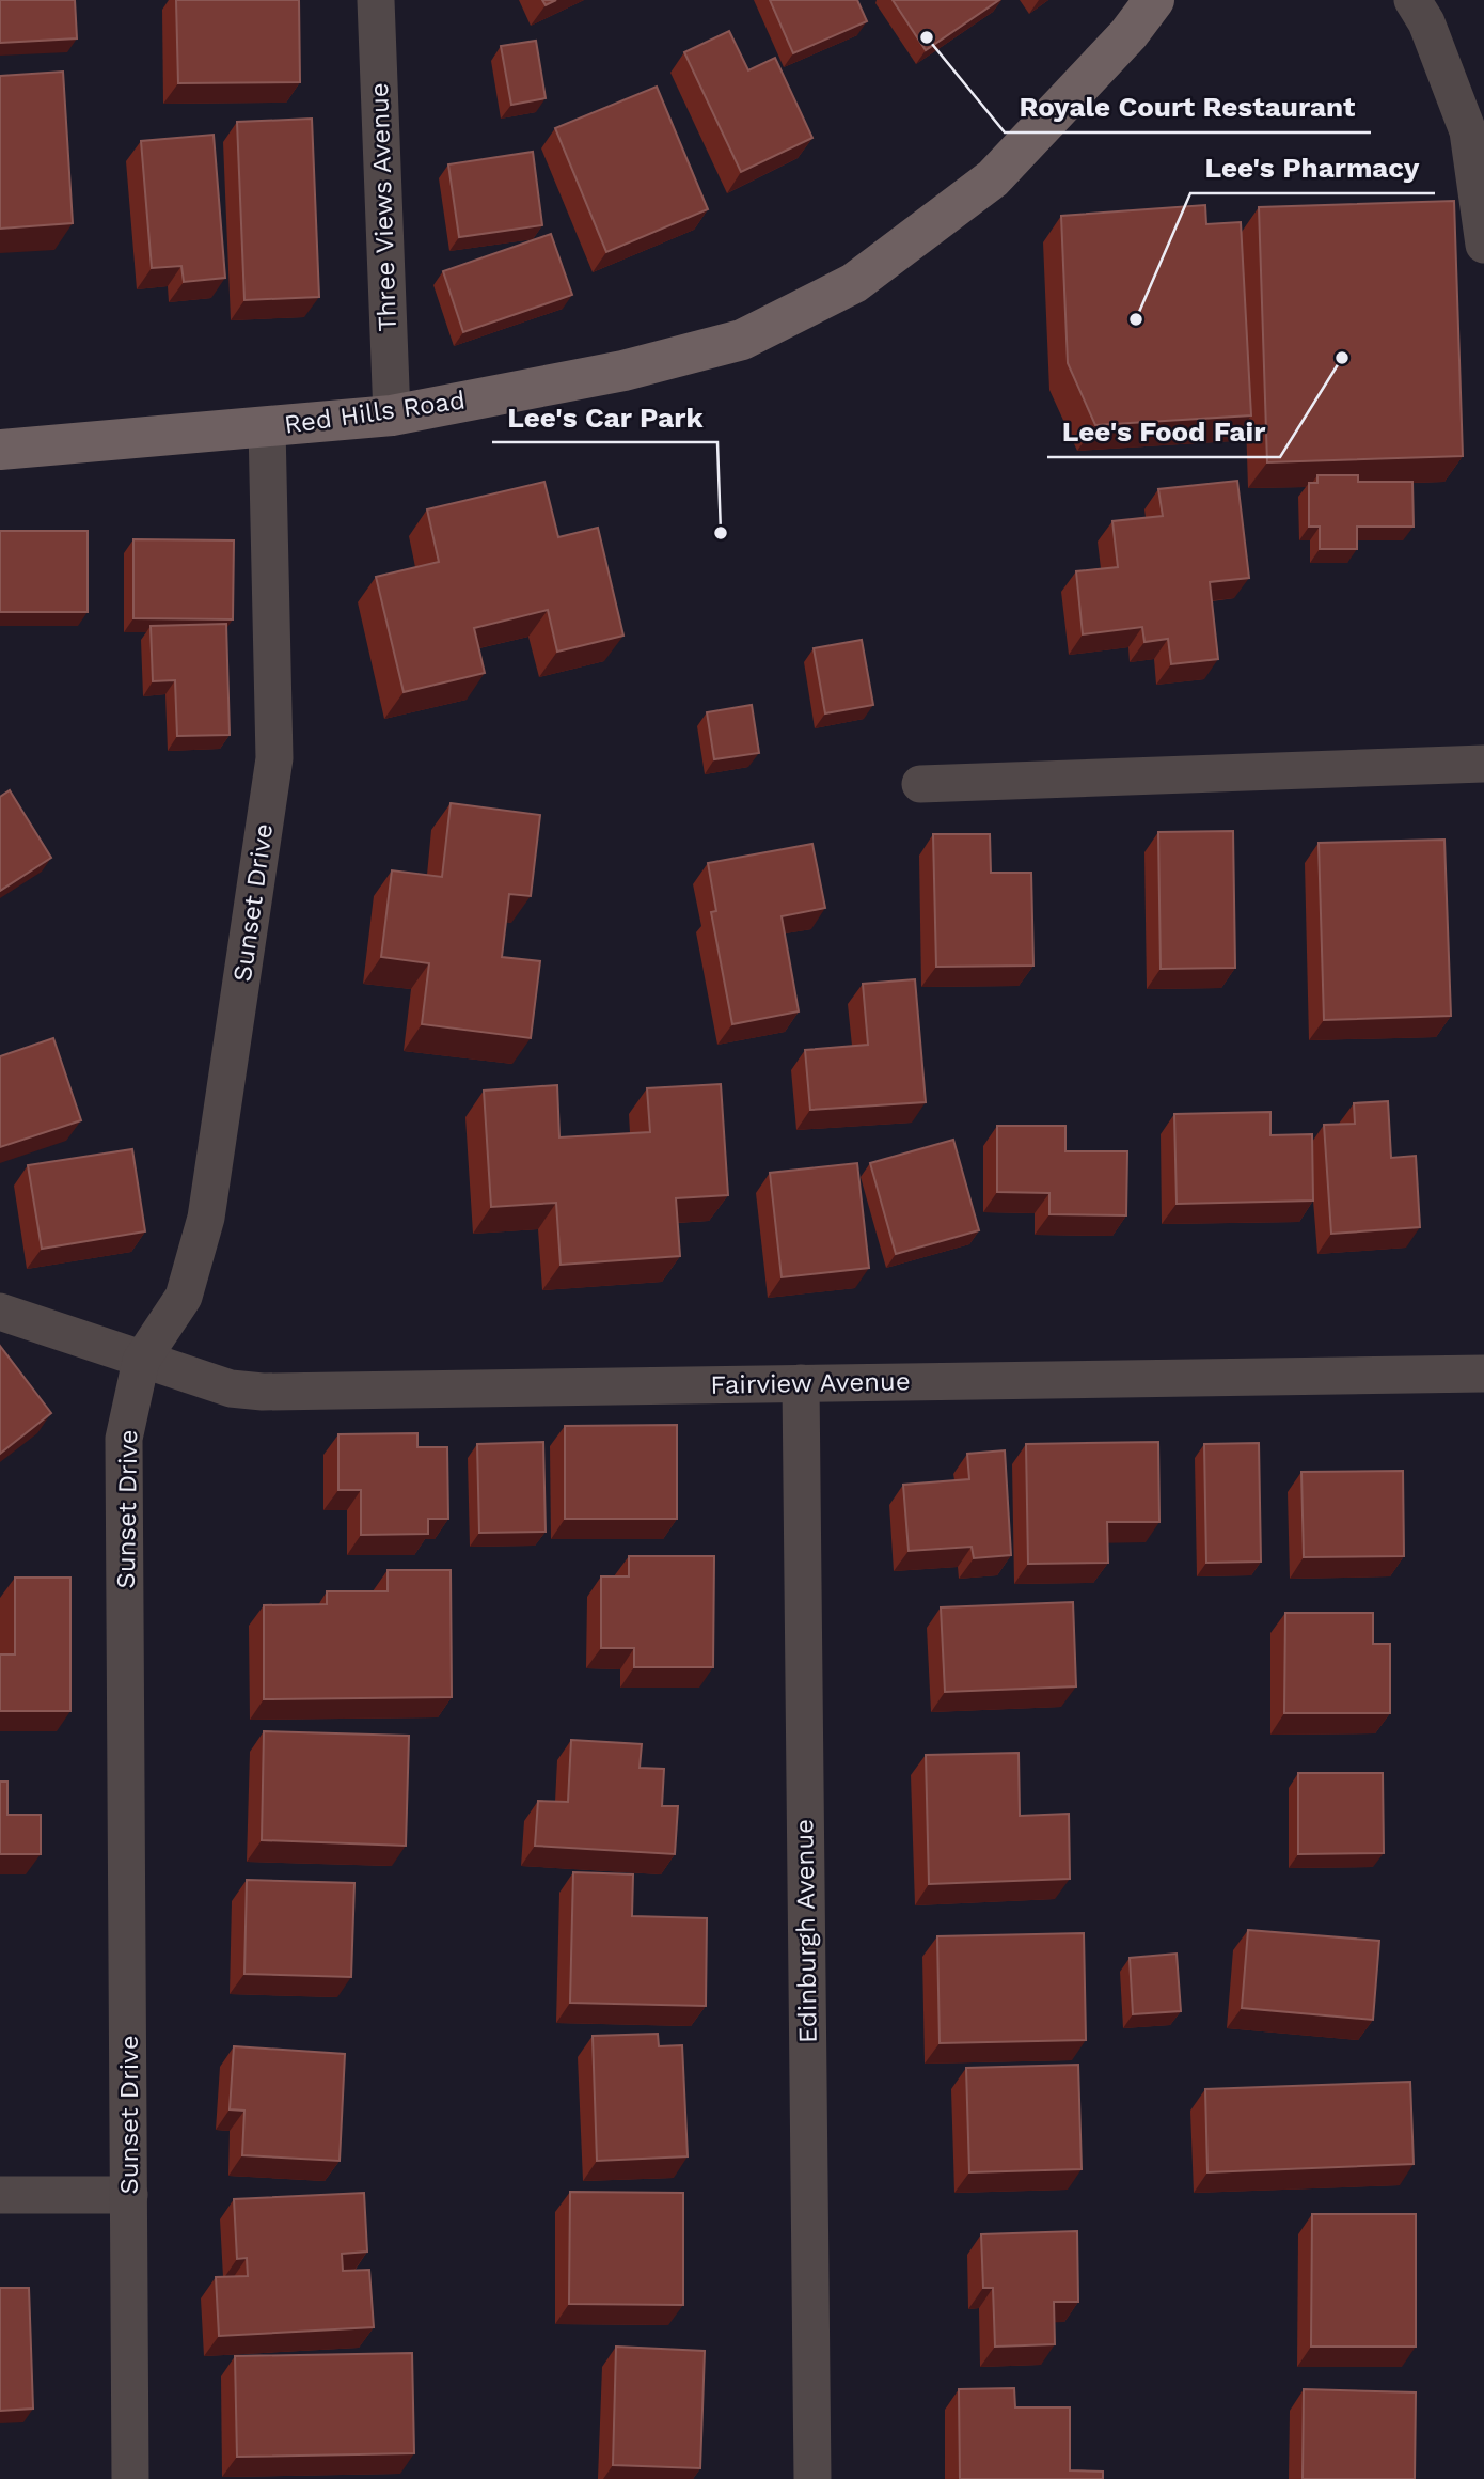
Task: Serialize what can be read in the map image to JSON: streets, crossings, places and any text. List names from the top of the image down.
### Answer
{
  "streets": {
    "main road": ["Red Hills Road"],
    "street": [
      "Three Views Avenue",
      "Sunset Drive",
      "Fairview Avenue",
      "Edinburgh Avenue"
    ]
  },
  "crossings": [
    ["Three Views Avenue", "Red Hills Road"],
    ["Red Hills Road", "Sunset Drive"],
    ["Sunset Drive", "Fairview Avenue"],
    ["Fairview Avenue", "Edinburgh Avenue"]
  ],
  "places": [
    "Royale Court Restaurant",
    "Lee's Pharmacy",
    "Lee's Food Fair",
    "Lee's Car Park"
  ]
}
